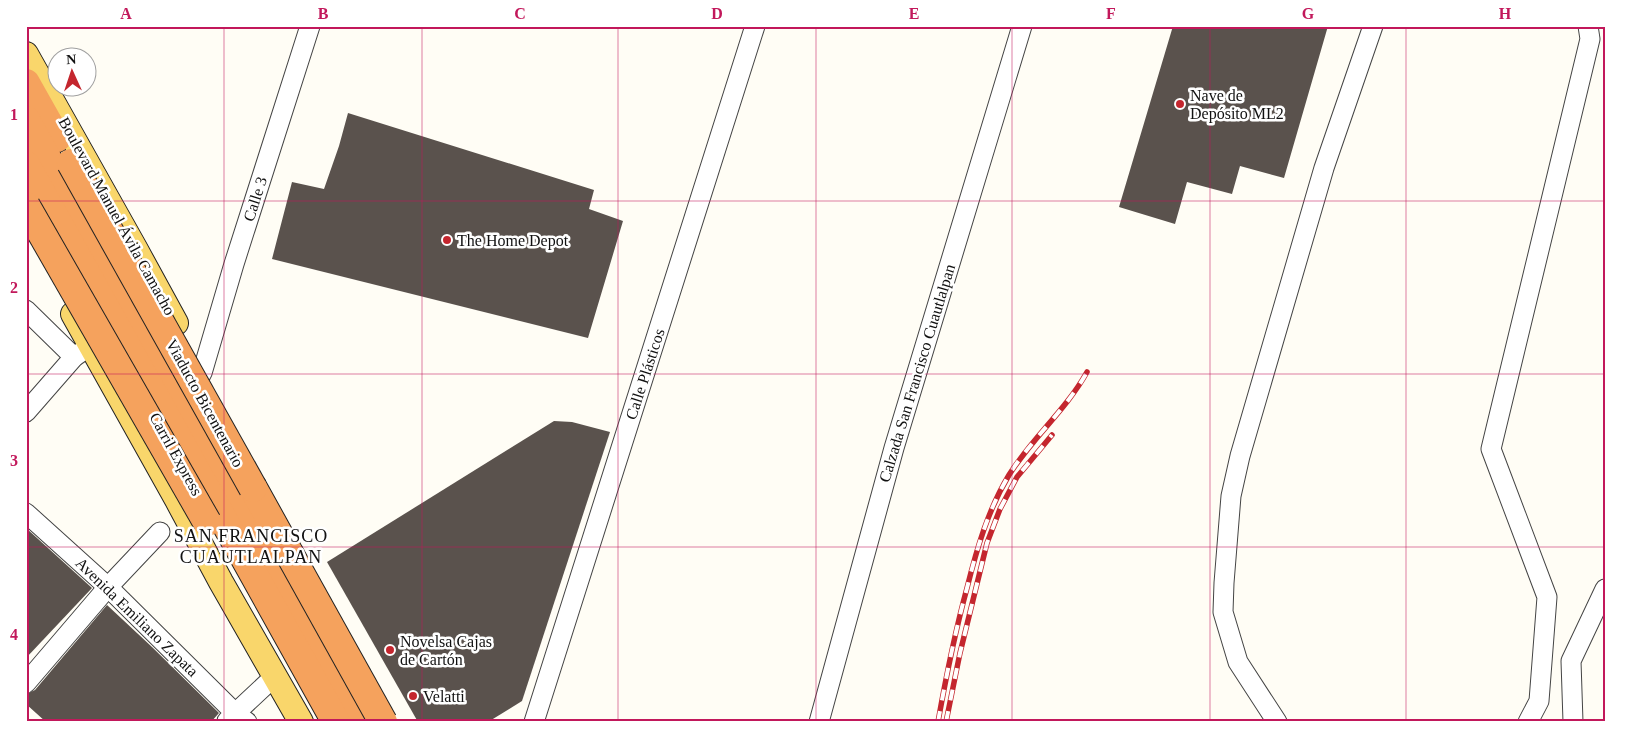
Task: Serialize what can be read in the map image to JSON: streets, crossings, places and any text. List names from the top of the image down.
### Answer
{
  "streets": {
    "highway": ["Boulevard Manuel Ávila Camacho", "Viaducto Bicentenario", "Carril Express"],
    "street": [
      "Calle 3",
      "Calzada San Francisco Cuautlalpan",
      "Calle Plásticos",
      "Avenida Emiliano Zapata"
    ]
  },
  "crossings": [
    ["Calle 3", "Boulevard Manuel Ávila Camacho"]
  ],
  "districts": ["SAN FRANCISCO CUAUTLALPAN"],
  "places": [
    "Nave de Depósito ML2",
    "The Home Depot",
    "Novelsa Cajas de Cartón",
    "Velatti"
  ],
  "north": "top",
  "grid": {
    "columns": [
      "A",
      "B",
      "C",
      "D",
      "E",
      "F",
      "G",
      "H"
    ],
    "rows": [
      "1",
      "2",
      "3",
      "4"
    ]
  }
}
